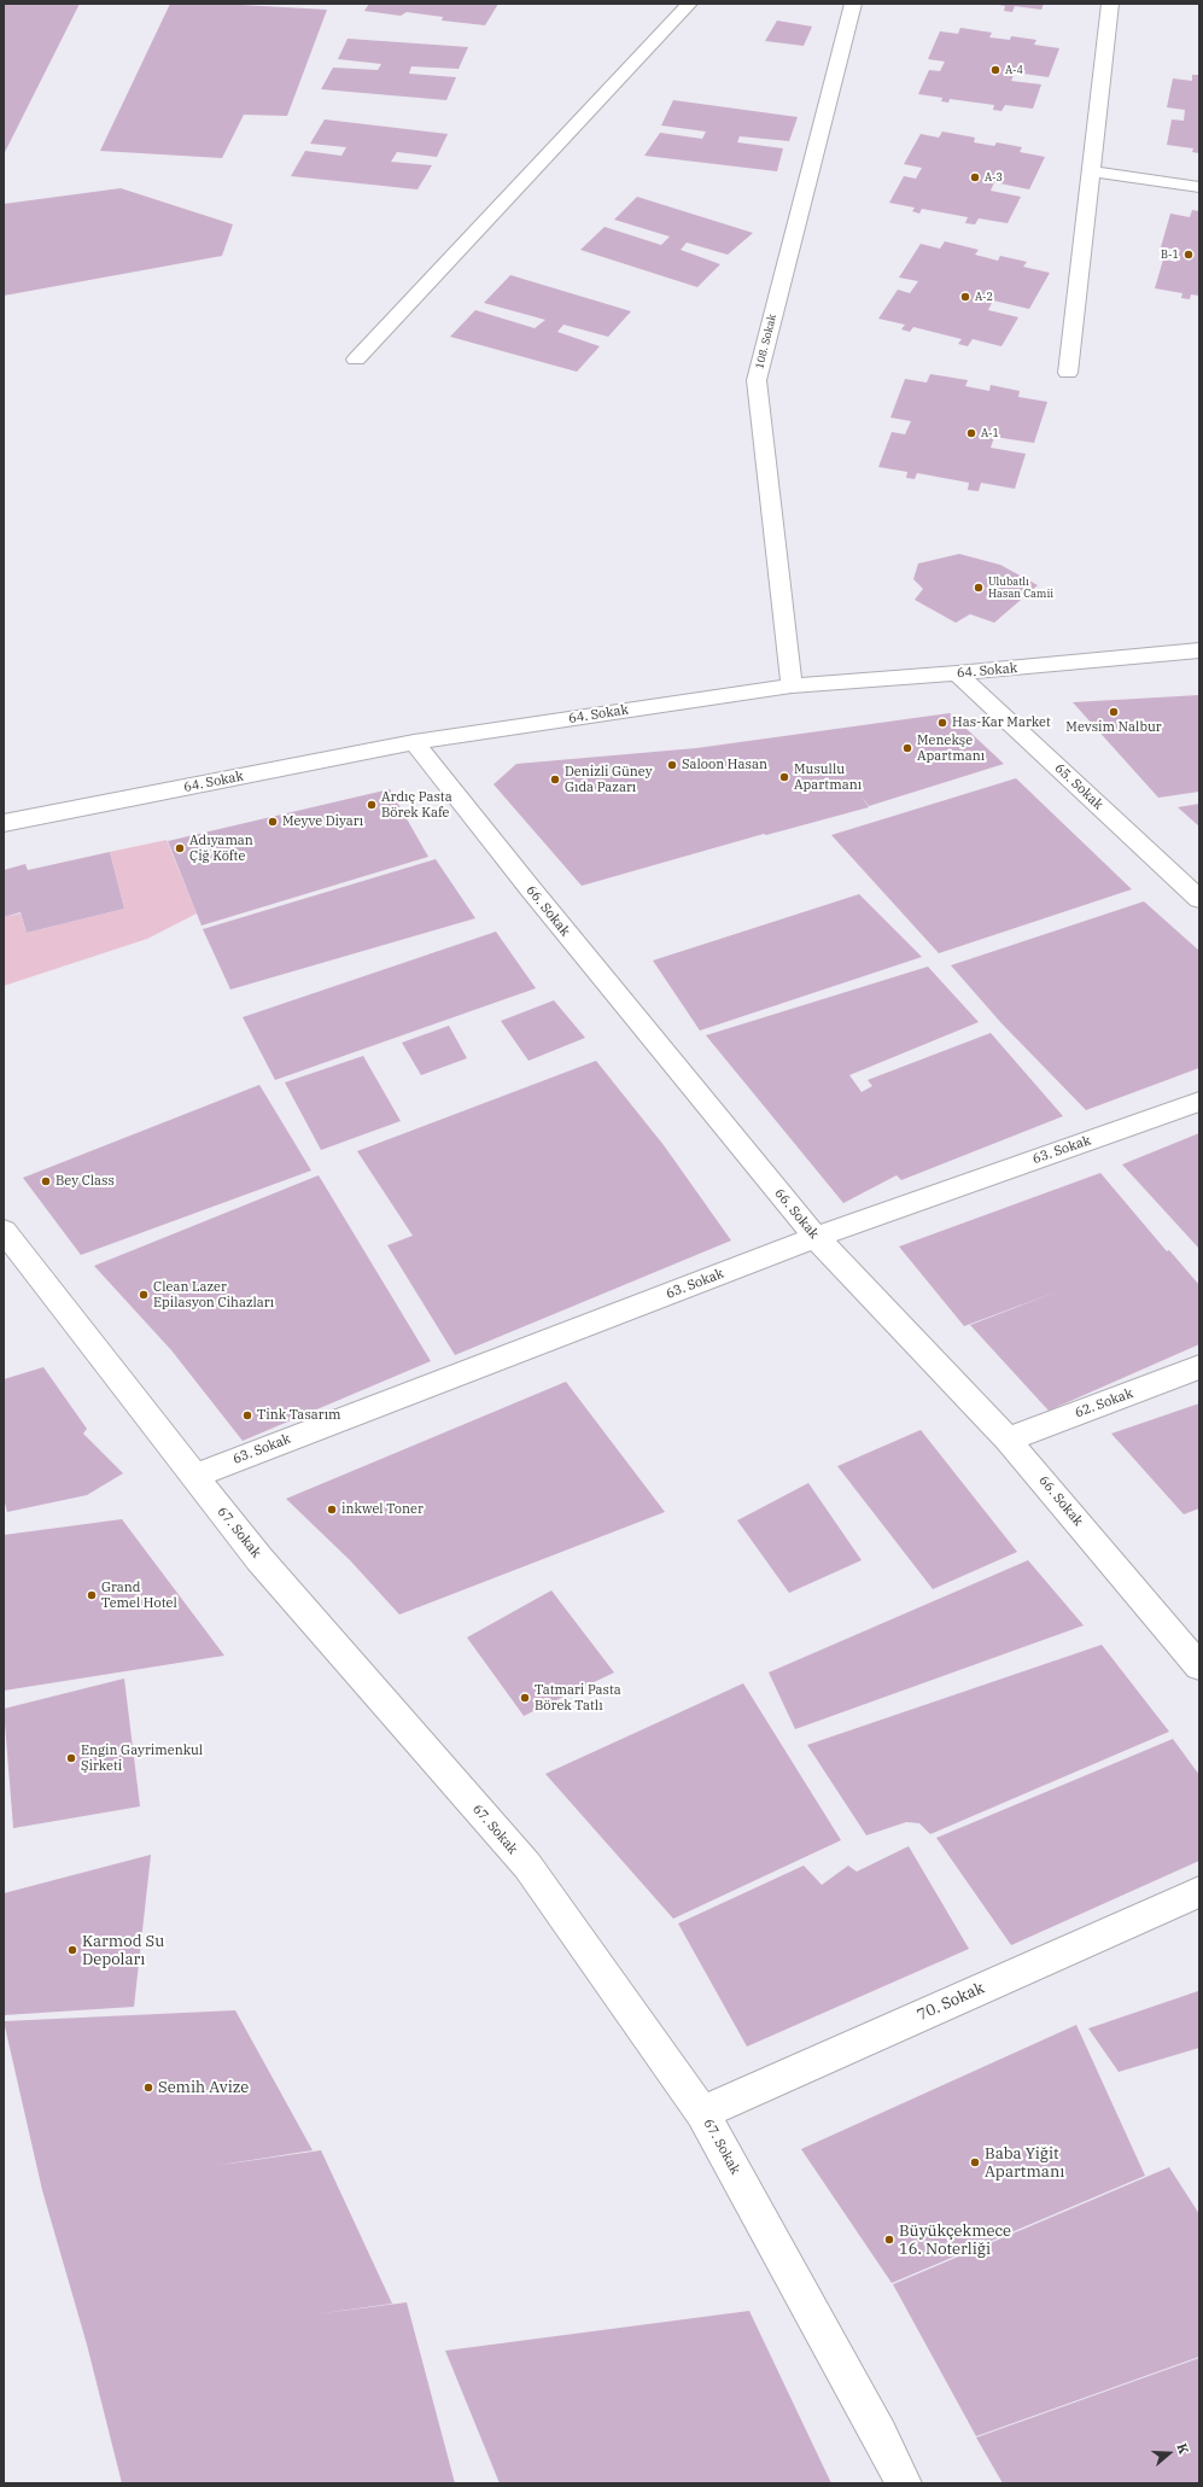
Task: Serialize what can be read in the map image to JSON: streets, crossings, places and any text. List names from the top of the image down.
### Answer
{
  "streets": {
    "street": [
      "108. Sokak",
      "64. Sokak",
      "65. Sokak",
      "66. Sokak",
      "63. Sokak",
      "62. Sokak",
      "67. Sokak",
      "70. Sokak"
    ]
  },
  "crossings": [
    ["108. Sokak", "64. Sokak"],
    ["64. Sokak", "65. Sokak"],
    ["64. Sokak", "66. Sokak"],
    ["66. Sokak", "63. Sokak"],
    ["66. Sokak", "62. Sokak"],
    ["63. Sokak", "67. Sokak"],
    ["67. Sokak", "70. Sokak"]
  ],
  "places": [
    "A-4",
    "A-3",
    "B-1",
    "A-2",
    "A-1",
    "Ulubatlı Hasan Camii",
    "Mevsim Nalbur",
    "Has-Kar Market",
    "Menekşe Apartmanı",
    "Saloon Hasan",
    "Musullu Apartmanı",
    "Denizli Güney Gıda Pazarı",
    "Ardıç Pasta Börek Kafe",
    "Meyve Diyarı",
    "Adıyaman Çiğ Köfte",
    "Bey Class",
    "Clean Lazer Epilasyon Cihazları",
    "Tink Tasarım",
    "inkwel Toner",
    "Grand Temel Hotel",
    "Tatmari Pasta Börek Tatlı",
    "Engin Gayrimenkul Şirketi",
    "Karmod Su Depoları",
    "Semih Avize",
    "Baba Yiğit Apartmanı",
    "Büyükçekmece 16. Noterliği"
  ],
  "north": "right"
}
